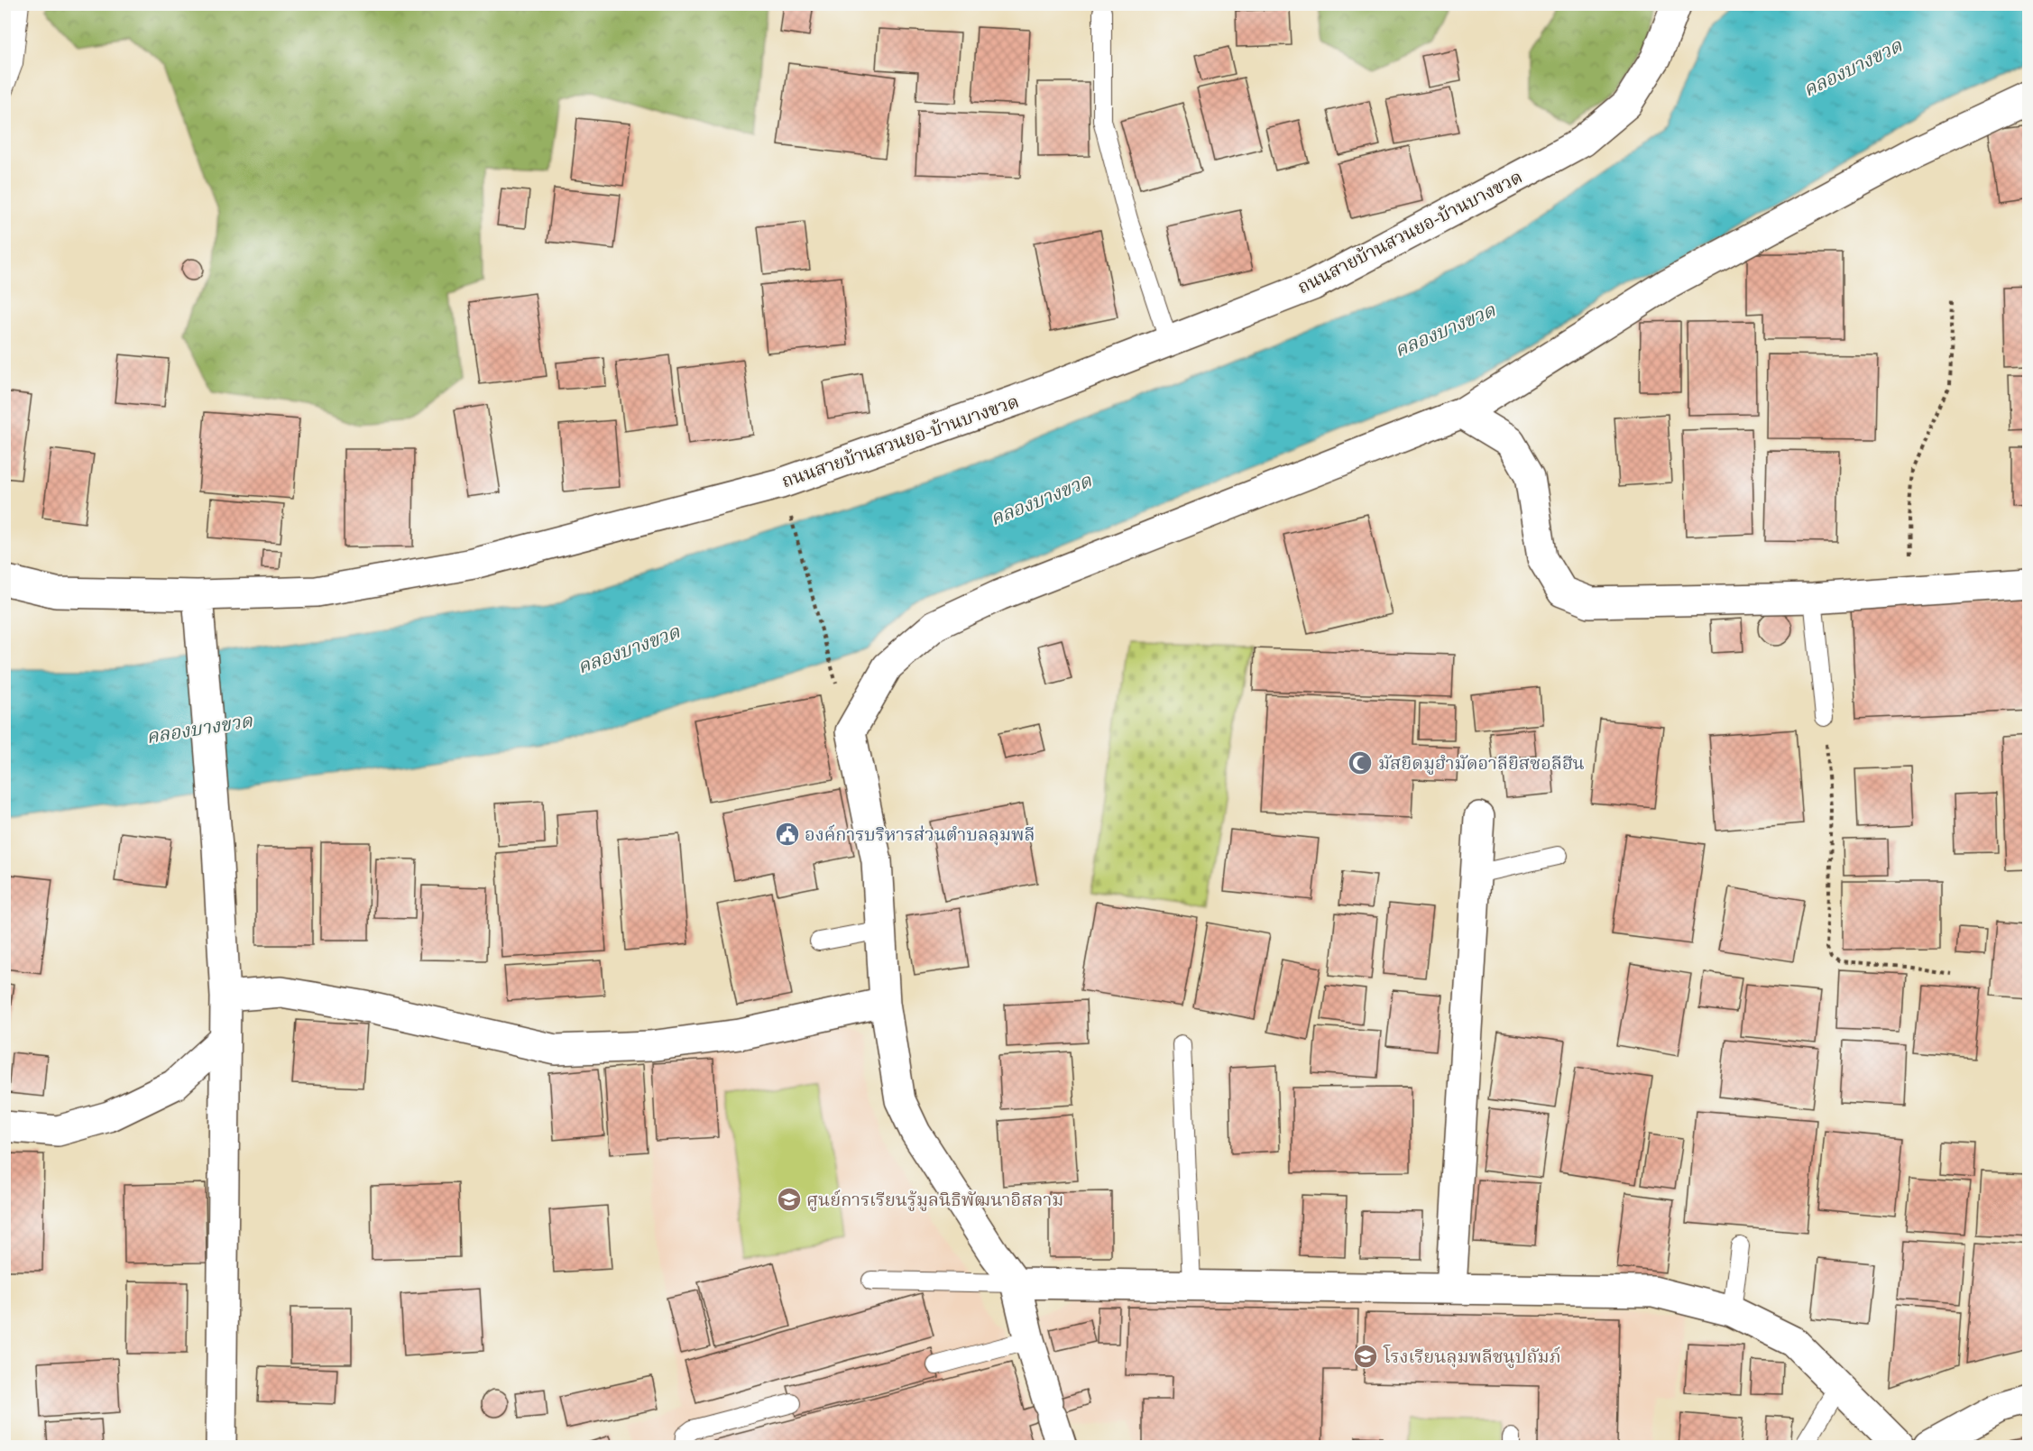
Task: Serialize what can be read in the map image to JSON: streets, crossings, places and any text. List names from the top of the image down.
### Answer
{
  "streets": {
    "street": ["ถนนสายบ้านสวนยอ-บ้านบางขวด"]
  },
  "water": ["คลองบางขวด"],
  "places": {
    "mosque": ["มัสยิดมูฮำมัดอาลียิสซอลีฮีน"],
    "public building": ["องค์การบริหารส่วนตำบลลุมพลี"],
    "school or university": ["ศูนย์การเรียนรู้มูลนิธิพัฒนาอิสลาม", "โรงเรียนลุมพลีชนูปถัมภ์"]
  }
}
